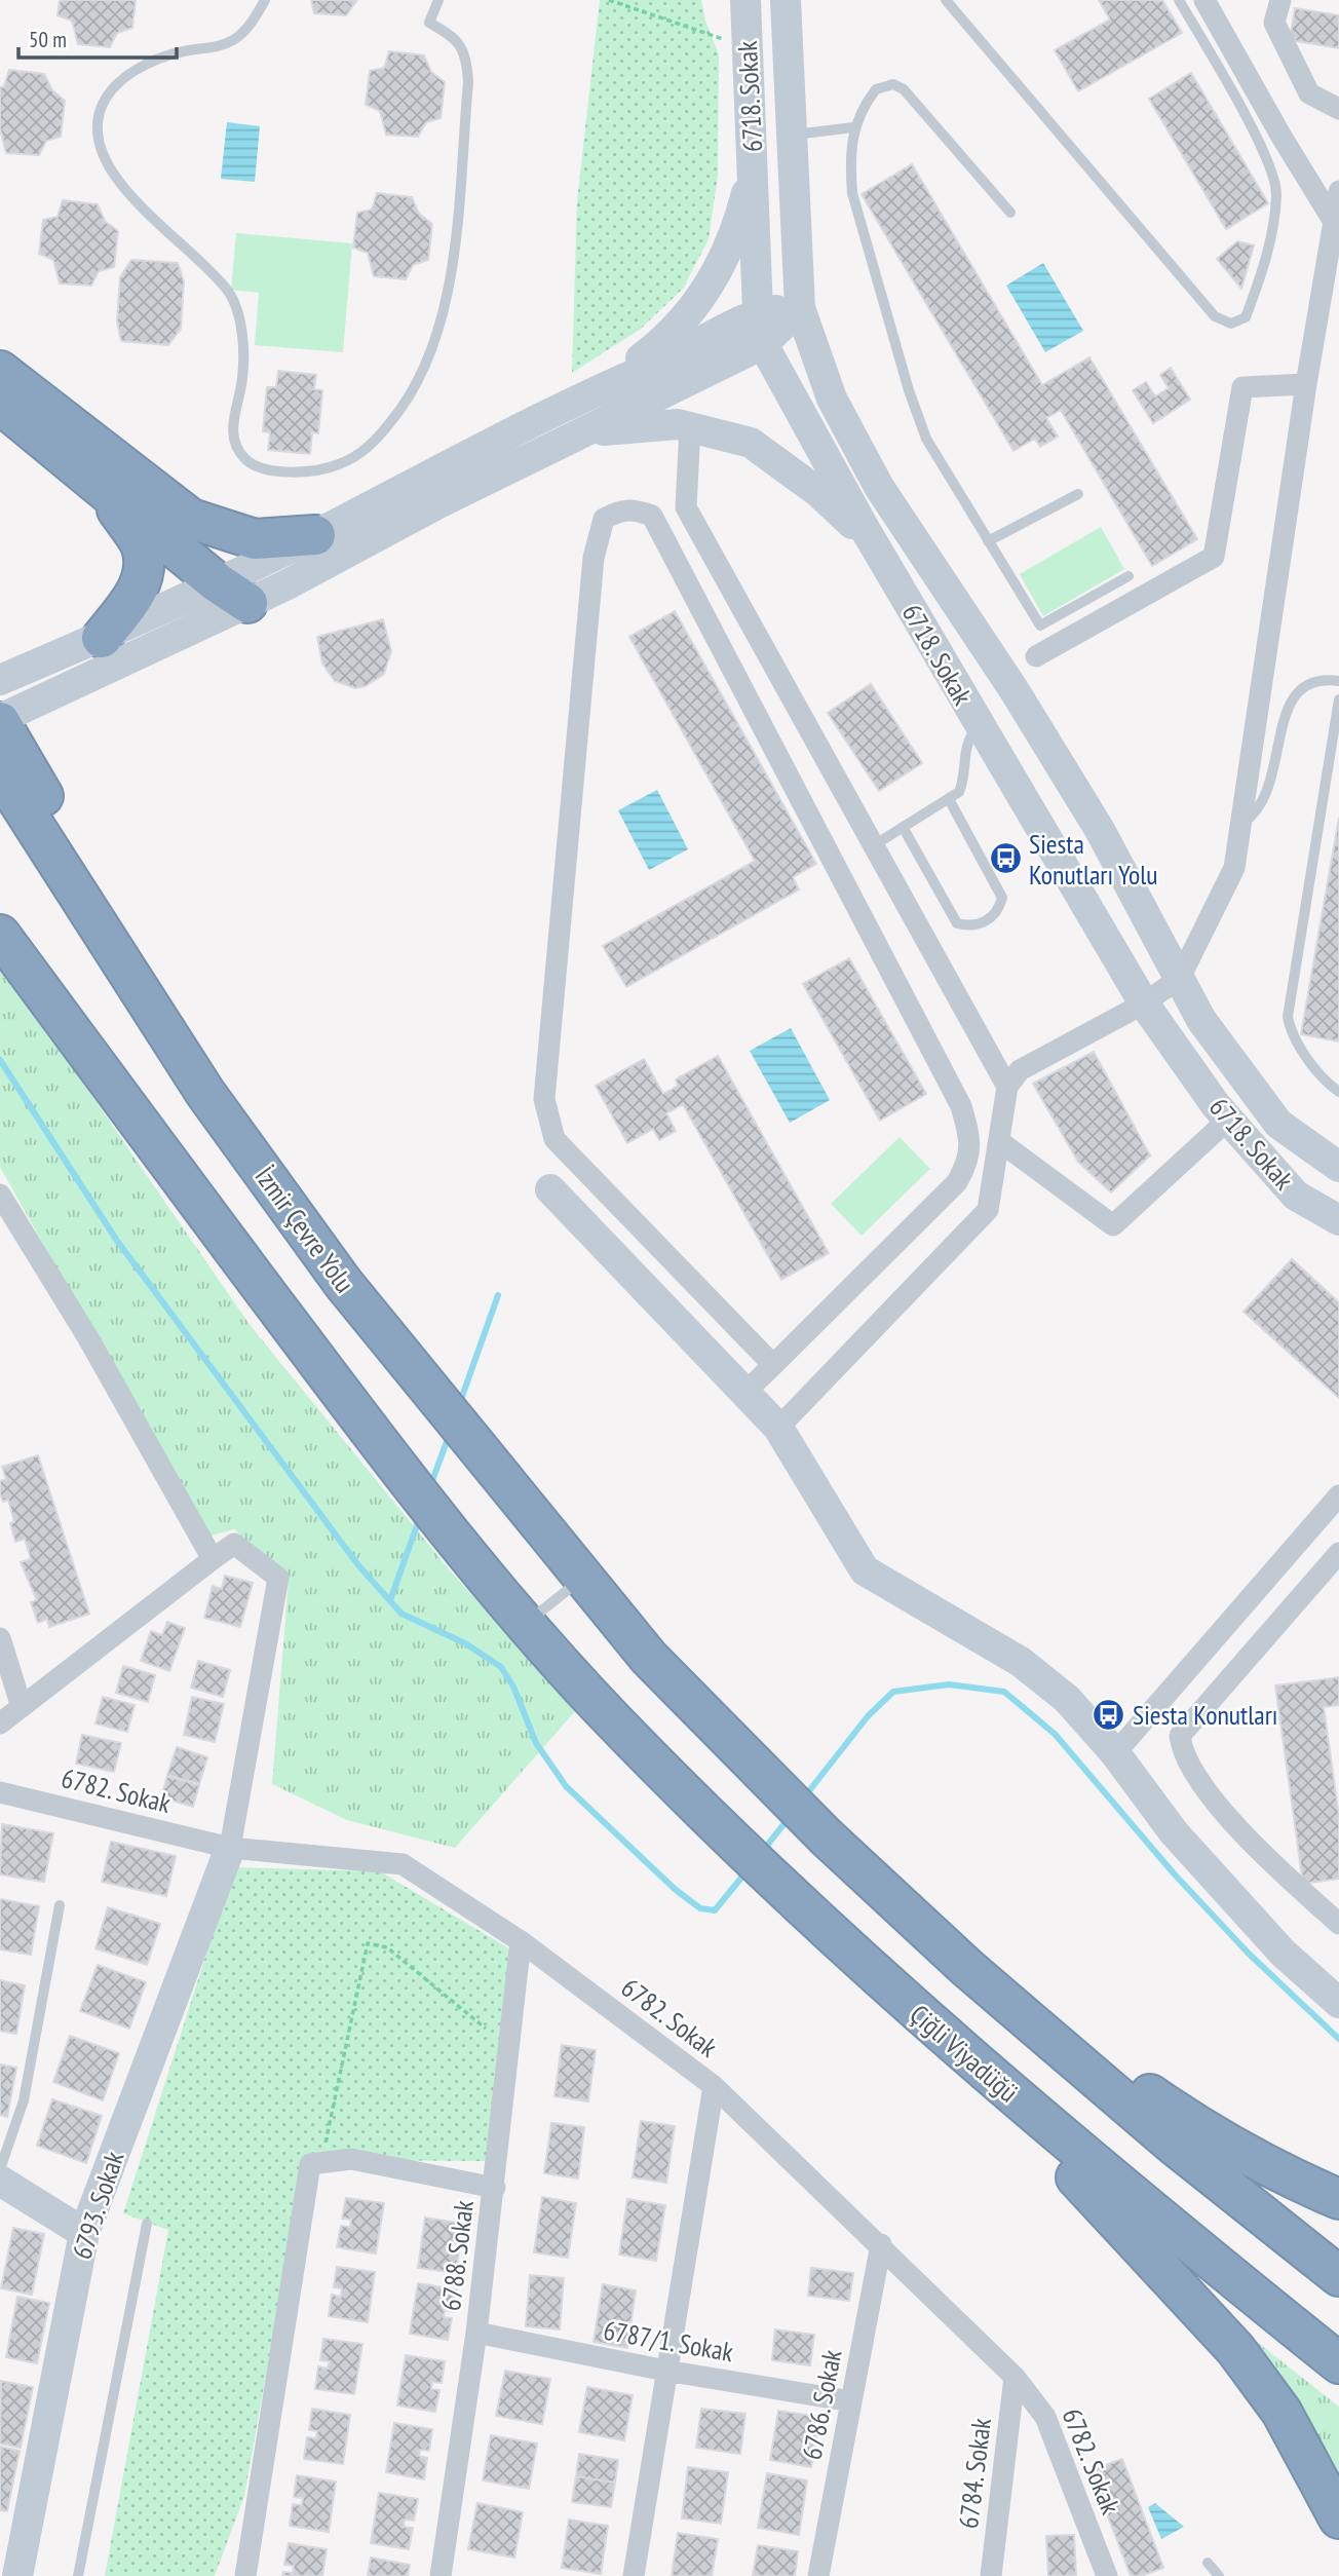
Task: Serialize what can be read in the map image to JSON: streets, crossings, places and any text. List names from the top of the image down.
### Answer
{
  "streets": {
    "highway": ["İzmir Çevre Yolu", "Çiğli Viyadüğü"],
    "street": [
      "6718. Sokak",
      "6782. Sokak",
      "6793. Sokak",
      "6788. Sokak",
      "6787/1. Sokak",
      "6786. Sokak",
      "6784. Sokak"
    ]
  },
  "crossings": [
    ["6782. Sokak", "6793. Sokak"],
    ["6782. Sokak", "6788. Sokak"],
    ["6782. Sokak", "6786. Sokak"],
    ["6782. Sokak", "6784. Sokak"],
    ["6788. Sokak", "6787/1. Sokak"],
    ["6787/1. Sokak", "6786. Sokak"]
  ],
  "places": {
    "bus stop": ["Siesta Konutları Yolu", "Siesta Konutları"]
  },
  "scale_bar": "50 m"
}
